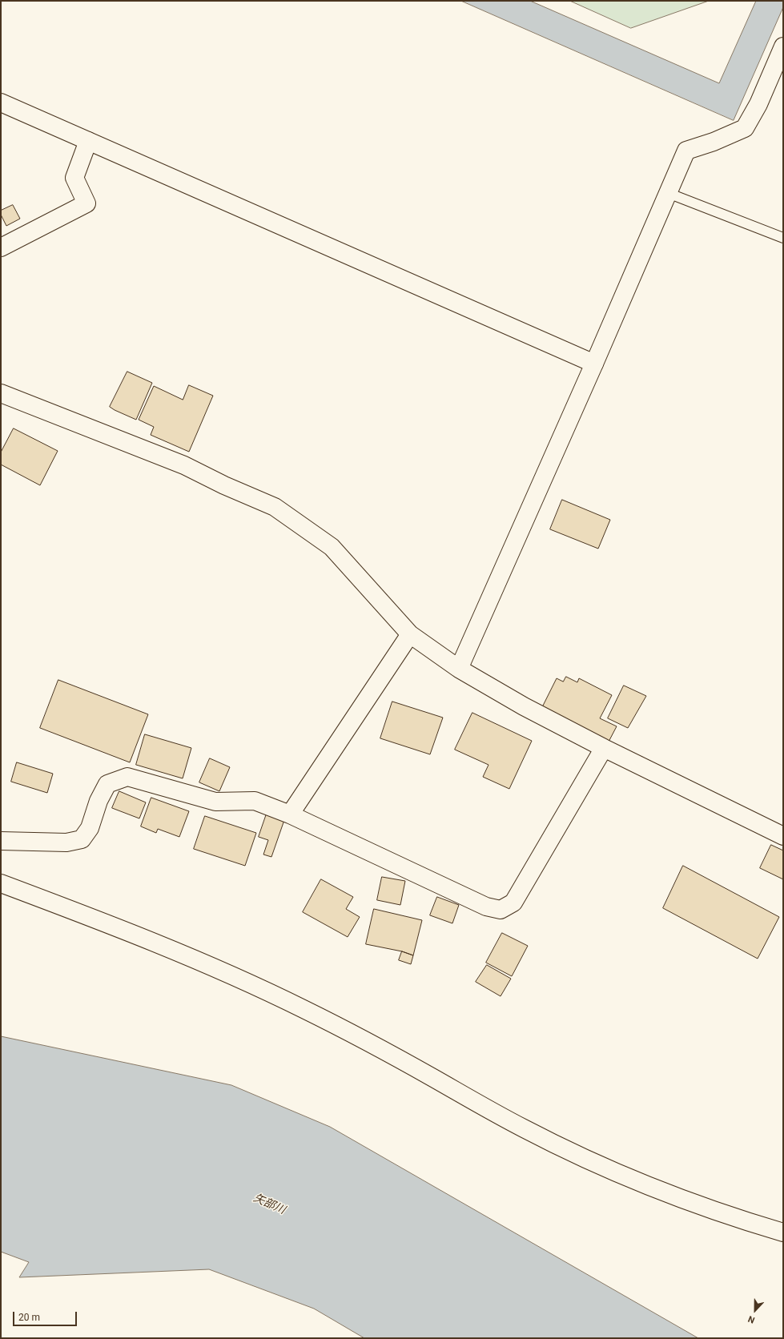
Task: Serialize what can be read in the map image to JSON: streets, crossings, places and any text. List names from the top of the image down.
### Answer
{
  "water": ["矢部川"],
  "scale_bar": "20 m",
  "north": "bottom"
}
